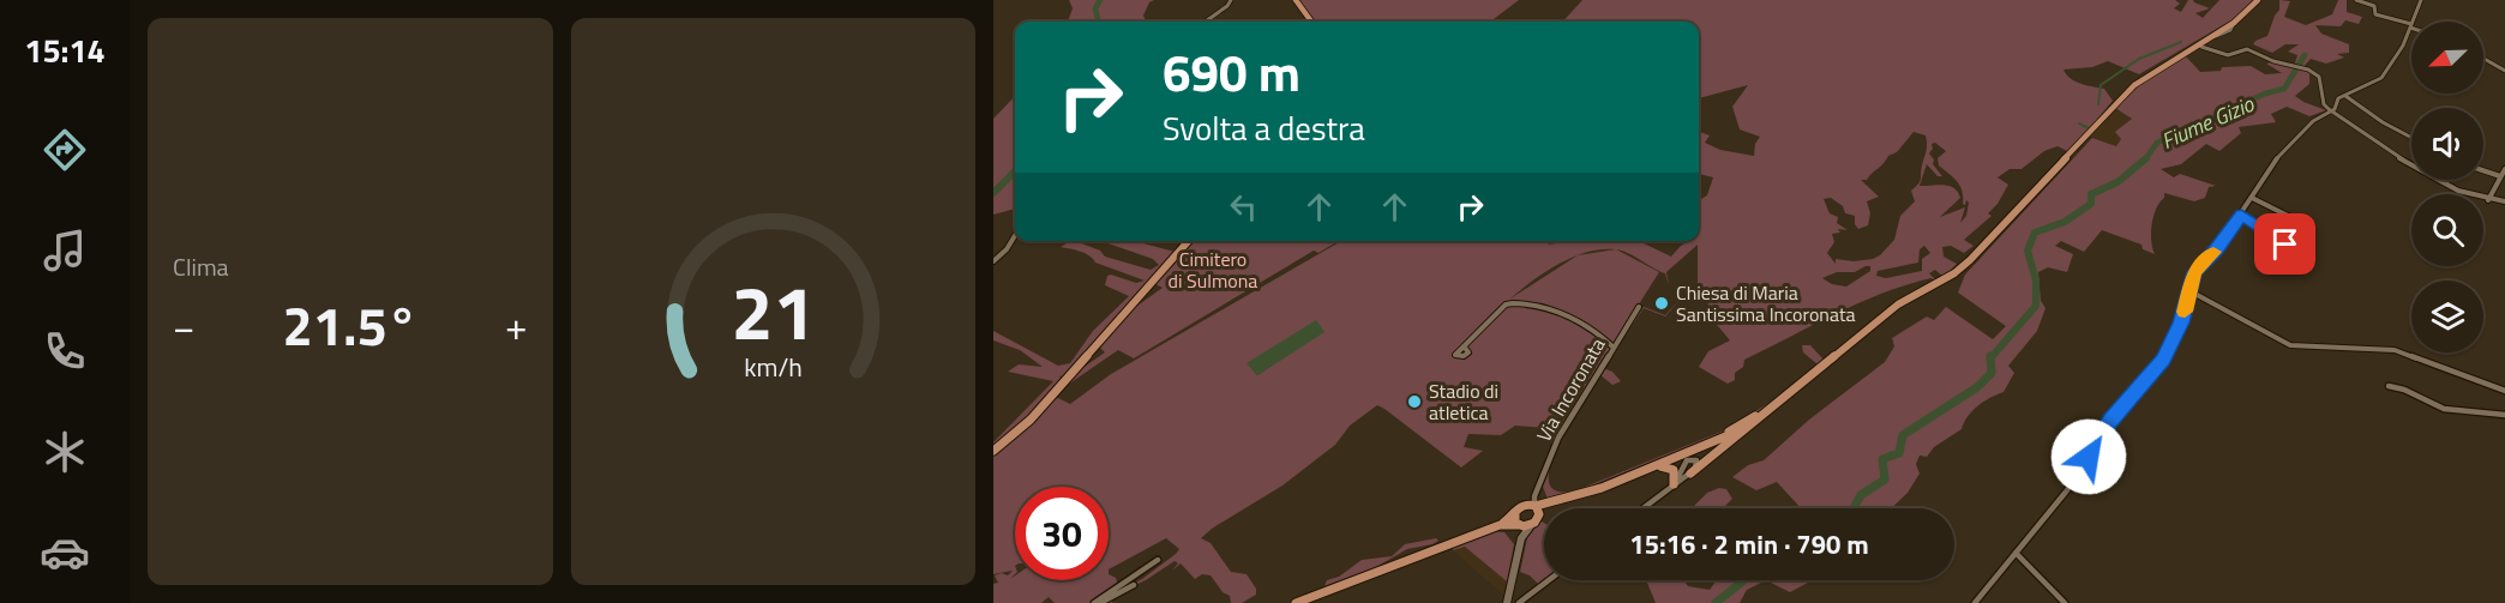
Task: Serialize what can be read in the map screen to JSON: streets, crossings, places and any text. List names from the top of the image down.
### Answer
{
  "streets": {
    "street": ["Via Incoronata"]
  },
  "water": ["Fiume Gizio"],
  "parks": ["Cimitero di Sulmona"],
  "places": ["Chiesa di Maria Santissima Incoronata", "Stadio di atletica"],
  "north": "bottom left",
  "page": {
    "tabs": "15:14",
    "tile": "Clima",
    "turn": ["690 m", "Svolta a destra"],
    "heat": ["−", "21.5°", "+"],
    "limit": "30",
    "trip": "15:16 · 2 min · 790 m",
    "gauge": ["21", "km/h"]
  }
}
